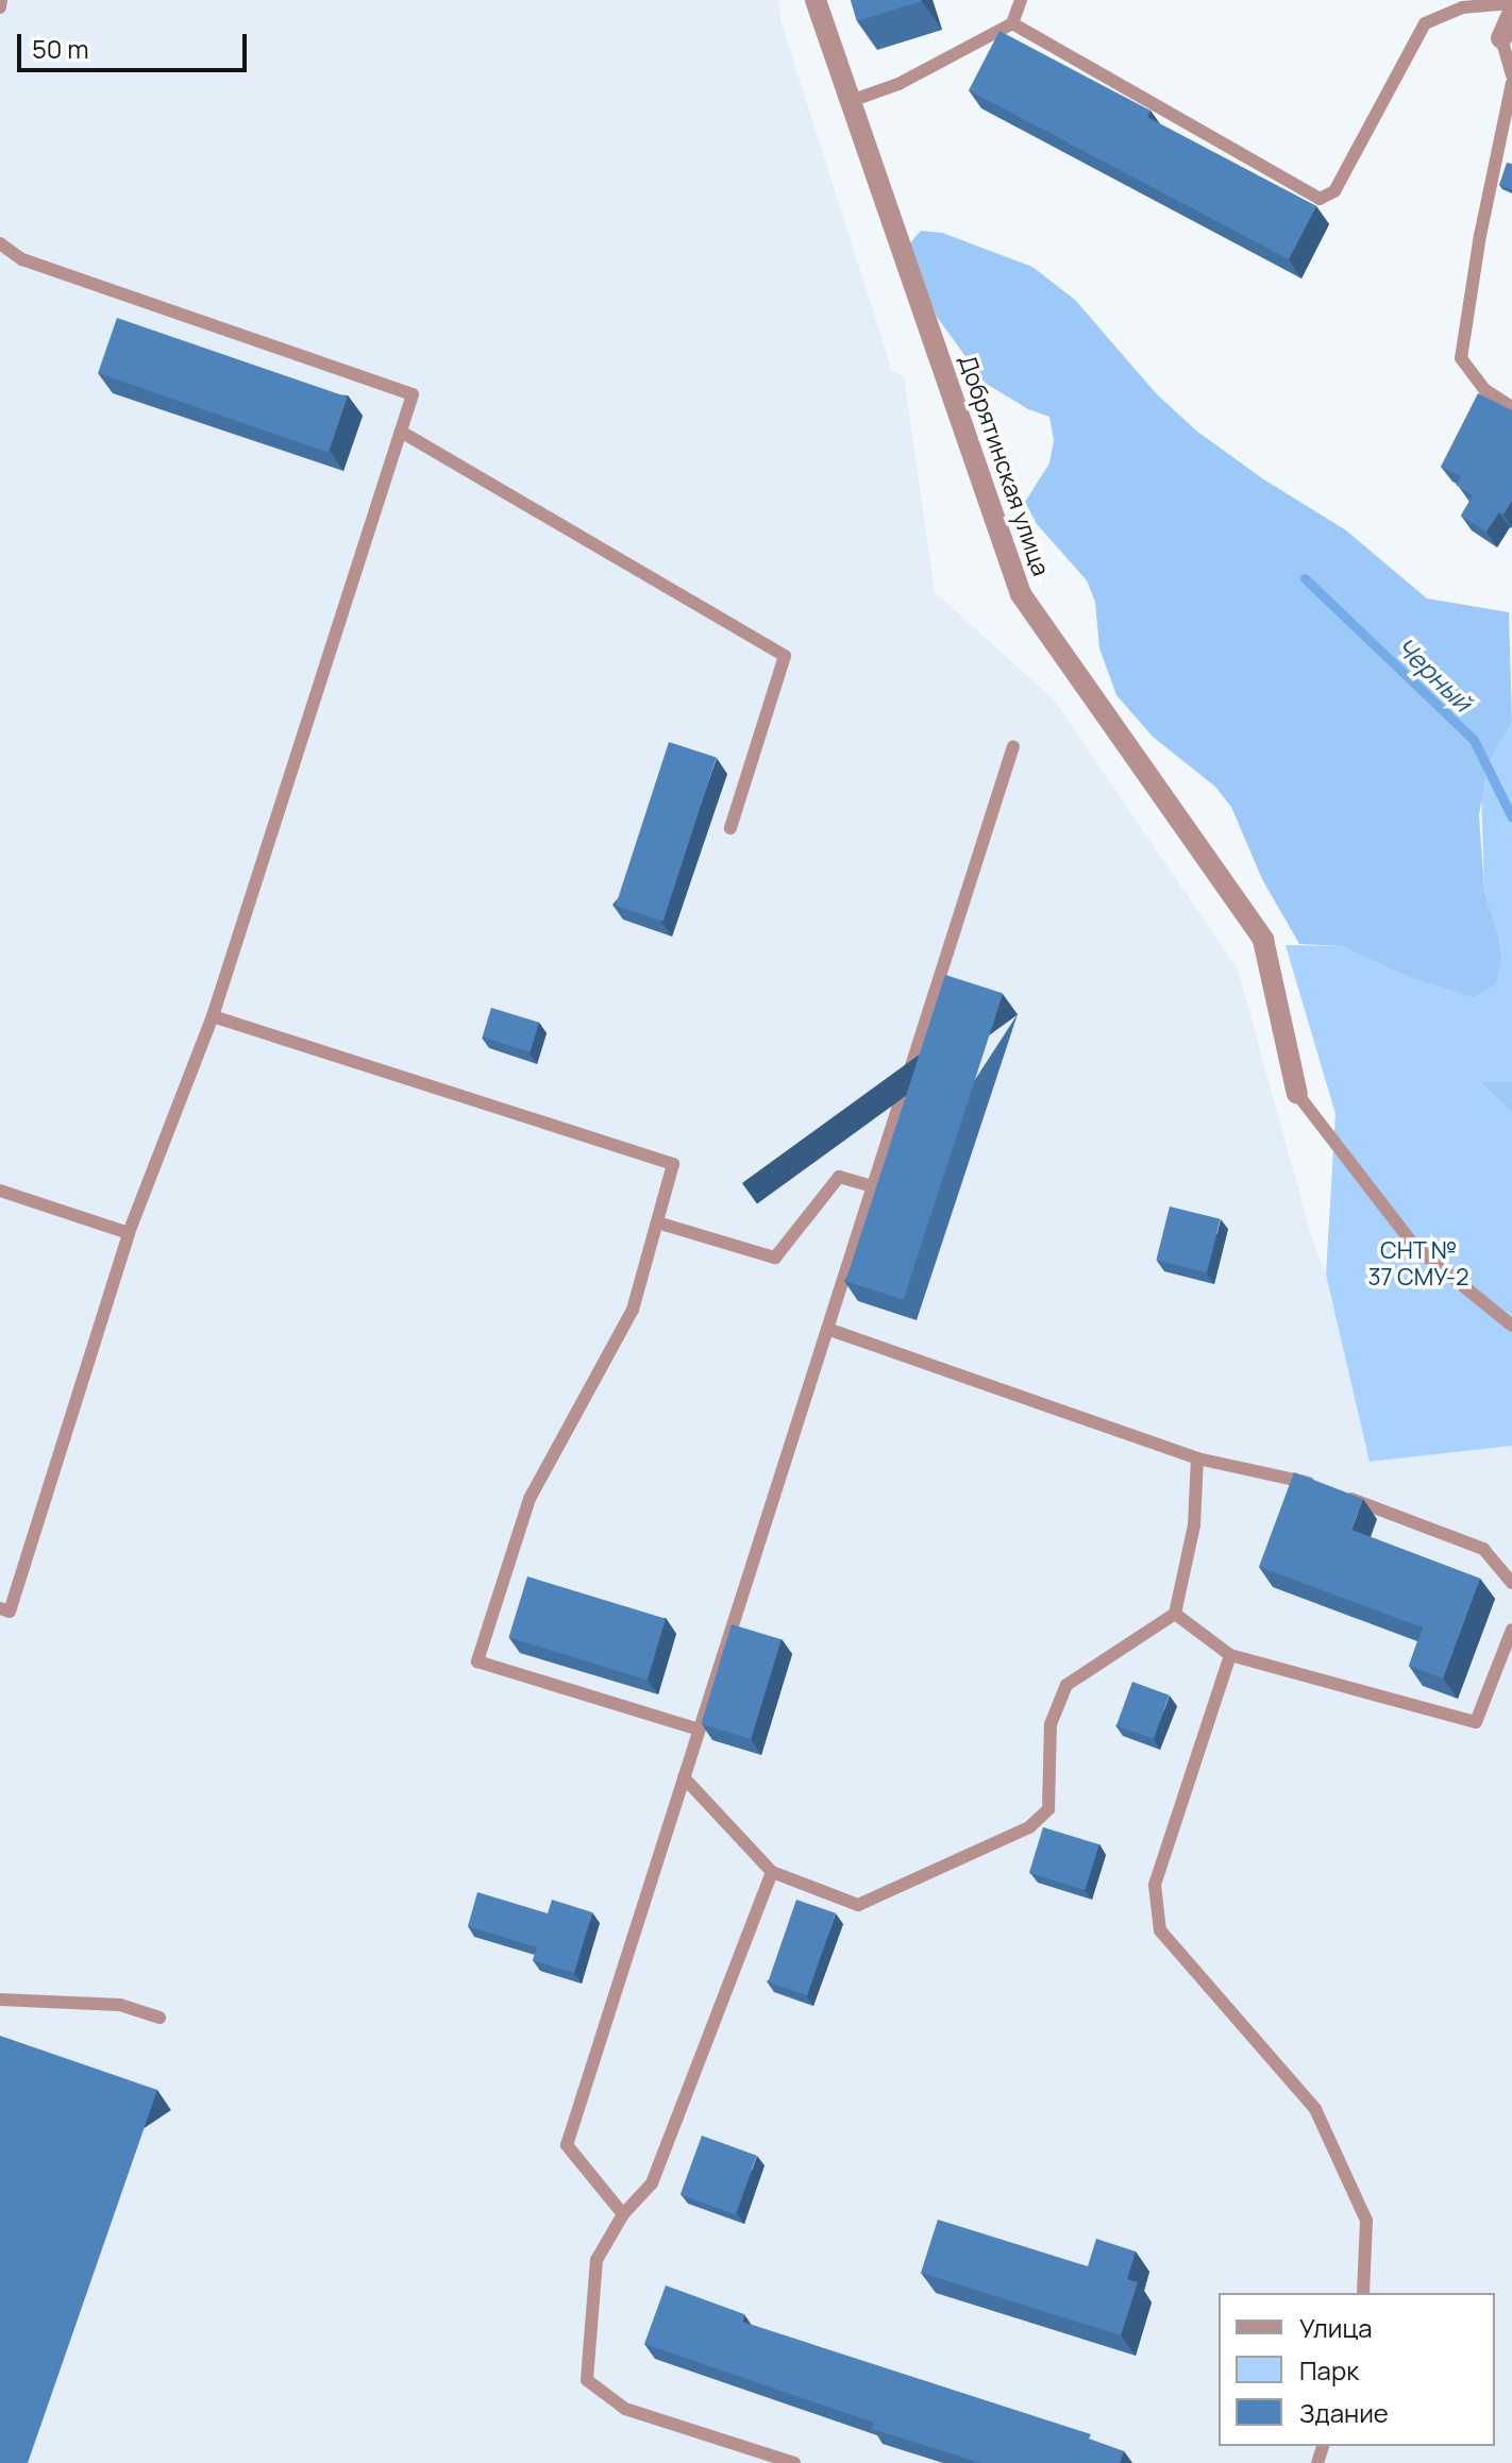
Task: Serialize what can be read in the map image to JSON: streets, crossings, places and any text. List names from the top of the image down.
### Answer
{
  "streets": {
    "street": ["Добрятинская улица"]
  },
  "water": ["Черный"],
  "parks": ["СНТ № 37 СМУ-2"],
  "legend": ["Улица", "Парк", "Здание"],
  "scale_bar": "50 m"
}
